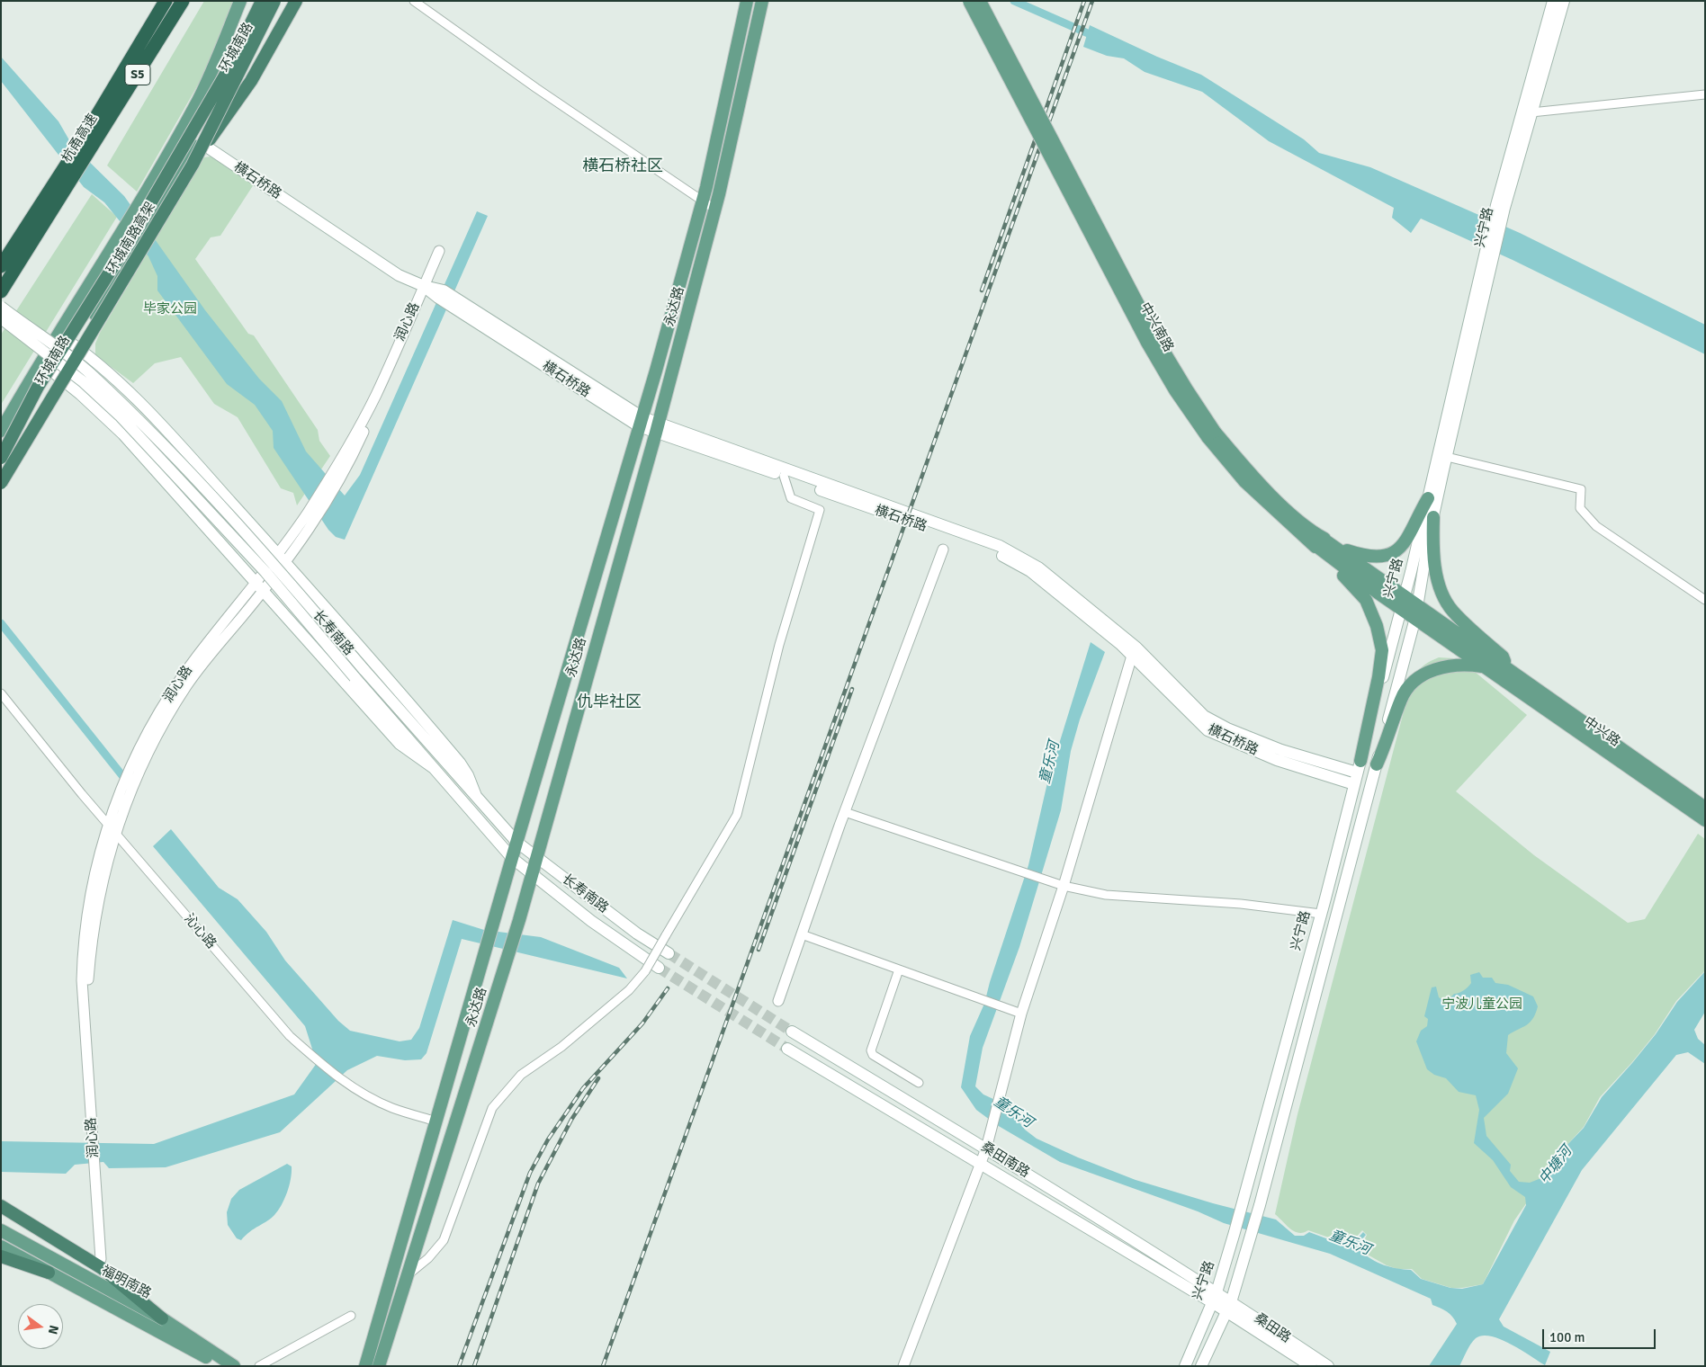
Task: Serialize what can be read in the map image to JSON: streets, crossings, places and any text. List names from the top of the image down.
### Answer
{
  "streets": {
    "highway": ["S5", "杭甬高速", "环城南路高架"],
    "main road": [
      "环城南路",
      "横石桥路",
      "兴宁路",
      "永达路",
      "中兴南路",
      "长寿南路",
      "中兴路",
      "桑田南路",
      "福明南路",
      "桑田路"
    ],
    "street": ["润心路", "沁心路"]
  },
  "crossings": [
    ["横石桥路", "兴宁路"],
    ["横石桥路", "永达路"],
    ["横石桥路", "润心路"],
    ["横石桥路", "中兴南路"],
    ["兴宁路", "中兴南路"],
    ["兴宁路", "中兴路"],
    ["兴宁路", "桑田南路"],
    ["兴宁路", "桑田路"],
    ["永达路", "长寿南路"],
    ["永达路", "沁心路"],
    ["润心路", "沁心路"],
    ["中兴南路", "中兴路"],
    ["桑田南路", "桑田路"]
  ],
  "districts": ["横石桥社区", "仇毕社区"],
  "water": ["童乐河", "中塘河"],
  "parks": ["毕家公园", "宁波儿童公园"],
  "scale_bar": "100 m",
  "north": "right"
}
